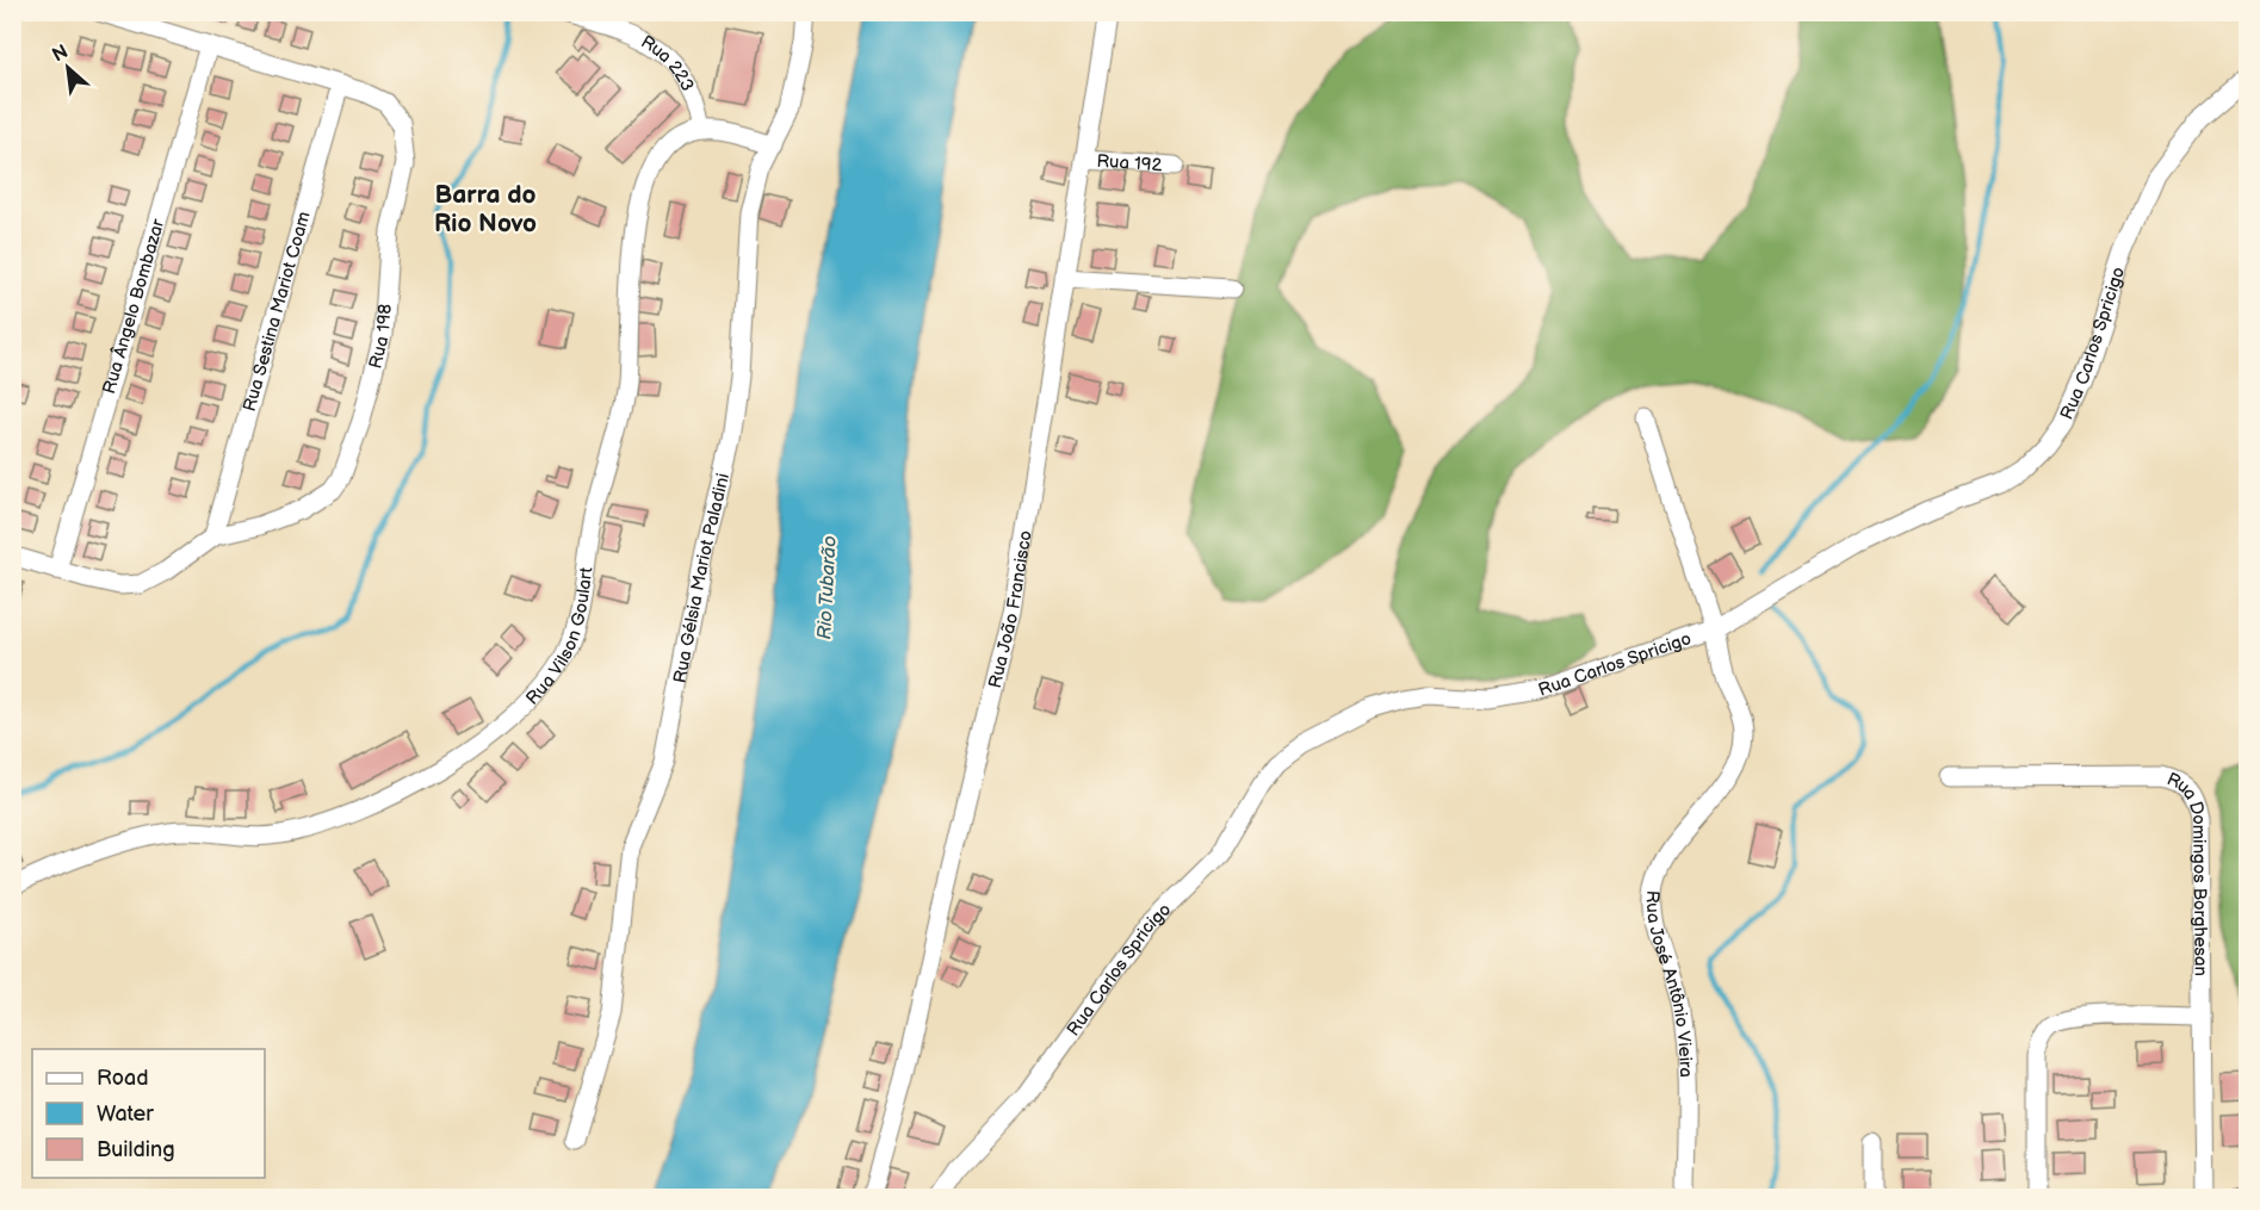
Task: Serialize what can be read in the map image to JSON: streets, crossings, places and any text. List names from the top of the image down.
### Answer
{
  "streets": {
    "street": [
      "Rua 223",
      "Rua 192",
      "Rua Ângelo Bombazar",
      "Rua Sestina Mariot Coam",
      "Rua 198",
      "Rua Carlos Spricigo",
      "Rua Gélsia Mariot Paladini",
      "Rua João Francisco",
      "Rua Vilson Goulart",
      "Rua Domingos Borghesan",
      "Rua José Antônio Vieira"
    ]
  },
  "crossings": [
    ["Rua 223", "Rua Vilson Goulart"],
    ["Rua 192", "Rua João Francisco"],
    ["Rua Ângelo Bombazar", "Rua 198"],
    ["Rua Sestina Mariot Coam", "Rua 198"],
    ["Rua Carlos Spricigo", "Rua José Antônio Vieira"]
  ],
  "districts": ["Barra do Rio Novo"],
  "water": ["Rio Tubarão"],
  "legend": ["Road", "Water", "Building"],
  "north": "top left"
}
